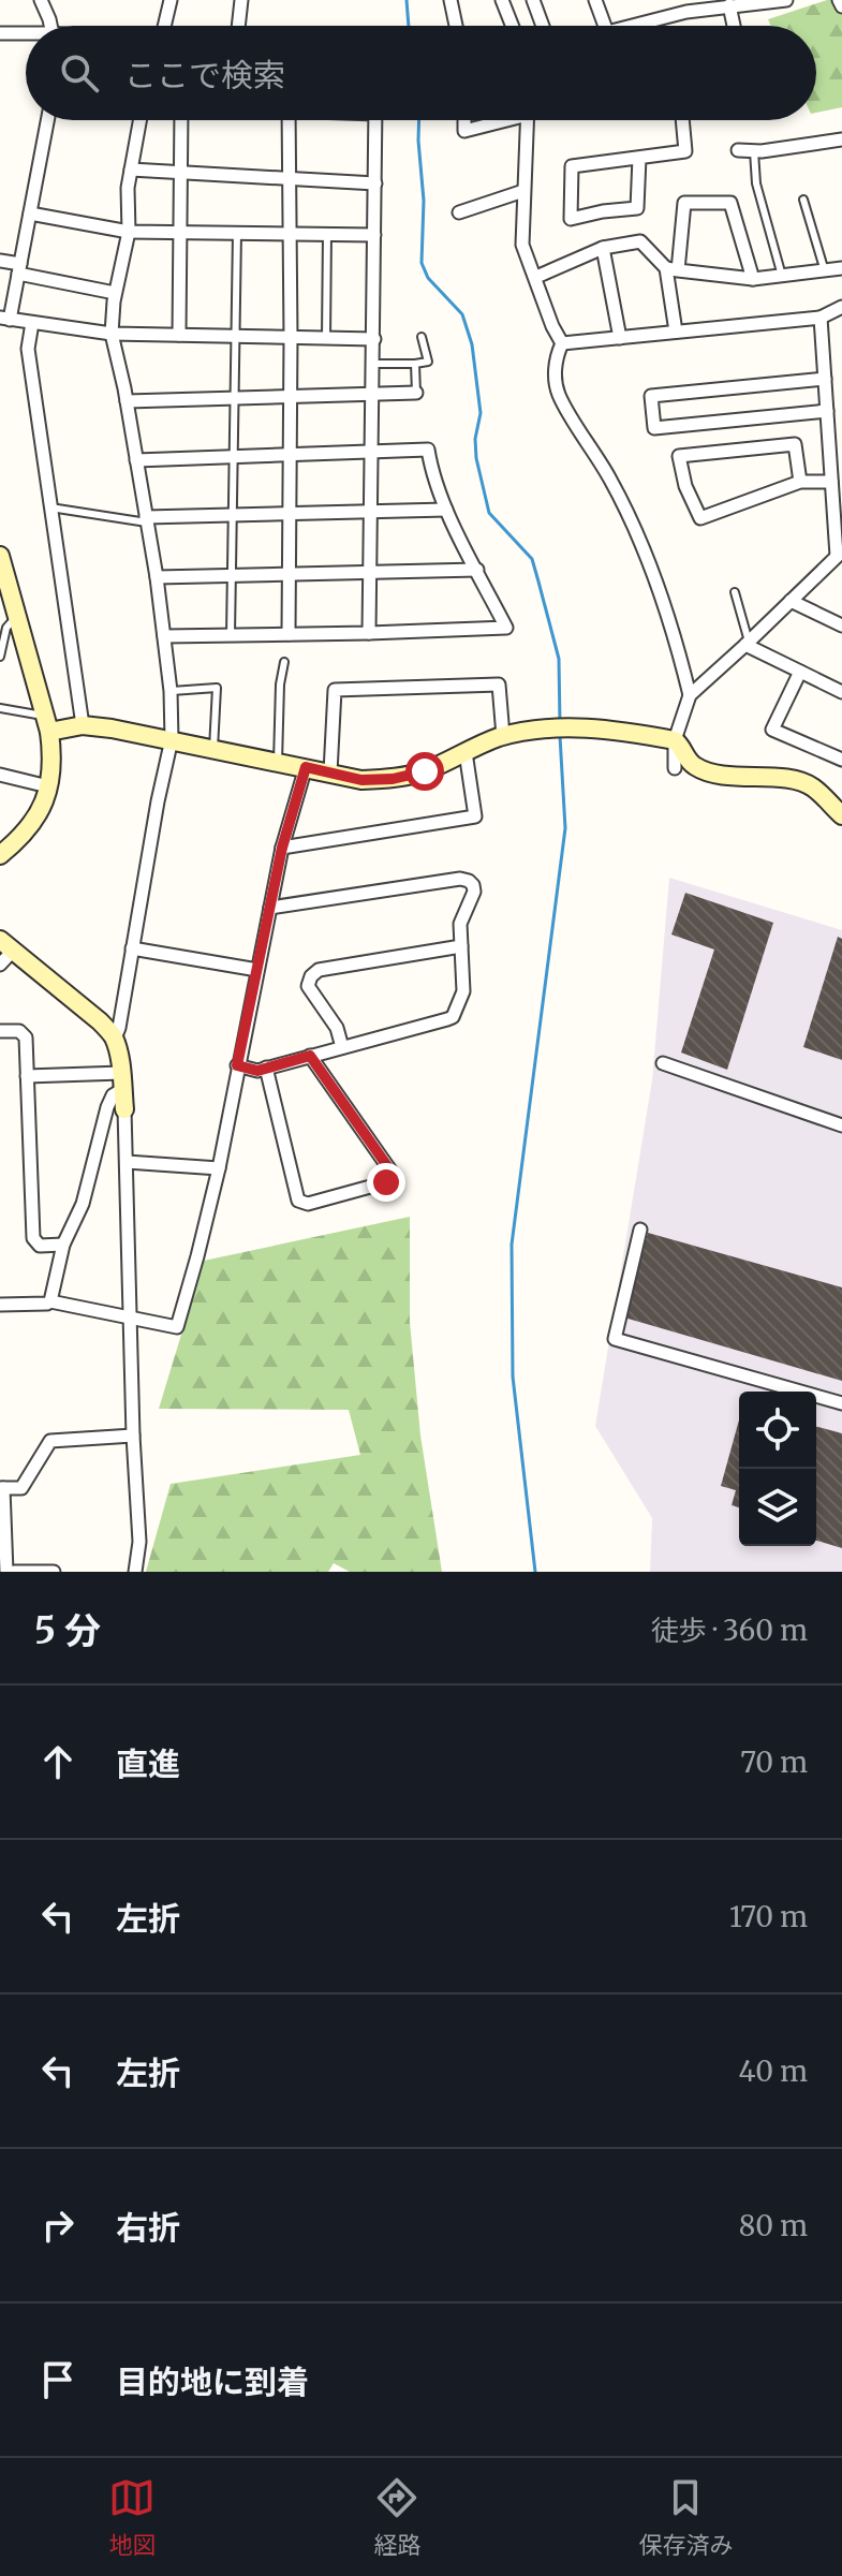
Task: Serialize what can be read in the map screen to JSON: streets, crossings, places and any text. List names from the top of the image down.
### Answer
{
  "page": {
    "search": "ここで検索",
    "heading": ["5 分", "徒歩 · 360 m"],
    "list": [
      ["直進", "70 m"],
      ["左折", "170 m"],
      ["左折", "40 m"],
      ["右折", "80 m"],
      "目的地に到着"
    ],
    "nav": ["地図", "経路", "保存済み"]
  }
}
